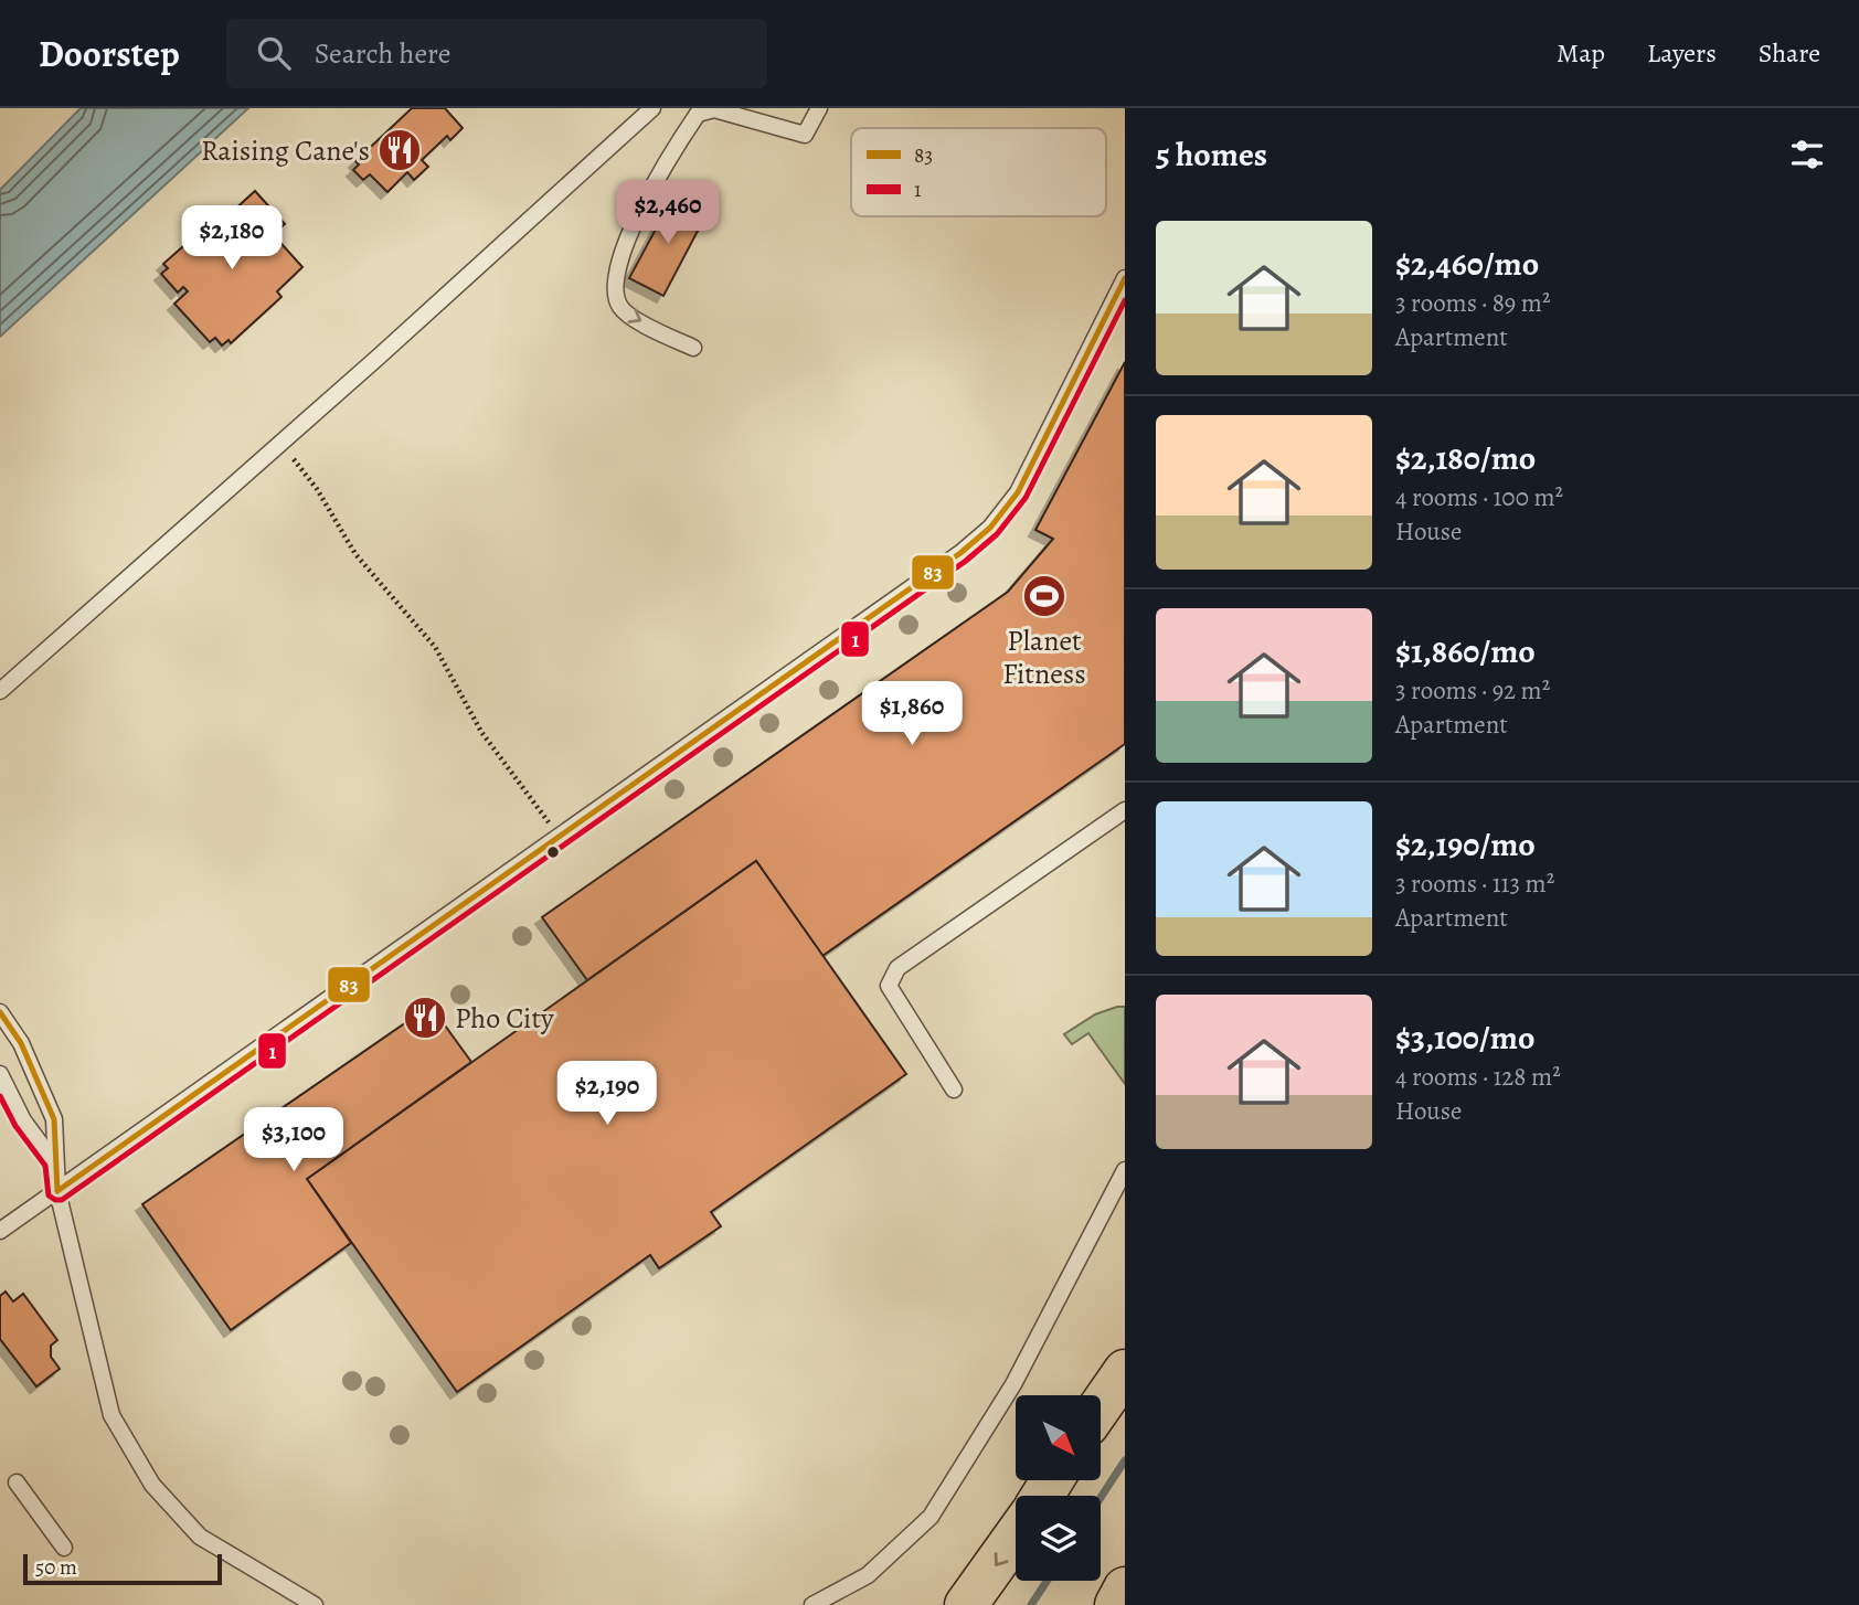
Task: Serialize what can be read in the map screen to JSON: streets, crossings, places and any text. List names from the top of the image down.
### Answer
{
  "places": {
    "restaurant": ["Raising Cane's", "Pho City"],
    "sports": ["Planet Fitness"]
  },
  "lines": ["transit line 83", "transit line 1"],
  "legend": ["83", "1"],
  "scale_bar": "50 m",
  "north": "bottom right",
  "page": {
    "header": "Doorstep",
    "search": "Search here",
    "nav": ["Map", "Layers", "Share"],
    "heading": "5 homes",
    "price": [
      "$2,460",
      "$2,180",
      "$1,860",
      "$2,190",
      "$3,100"
    ],
    "list": [
      {
        "name": "$2,460/mo",
        "note": "3 rooms · 89 m² · Apartment"
      },
      {
        "name": "$2,180/mo",
        "note": "4 rooms · 100 m² · House"
      },
      {
        "name": "$1,860/mo",
        "note": "3 rooms · 92 m² · Apartment"
      },
      {
        "name": "$2,190/mo",
        "note": "3 rooms · 113 m² · Apartment"
      },
      {
        "name": "$3,100/mo",
        "note": "4 rooms · 128 m² · House"
      }
    ],
    "scale": "50 m"
  }
}
